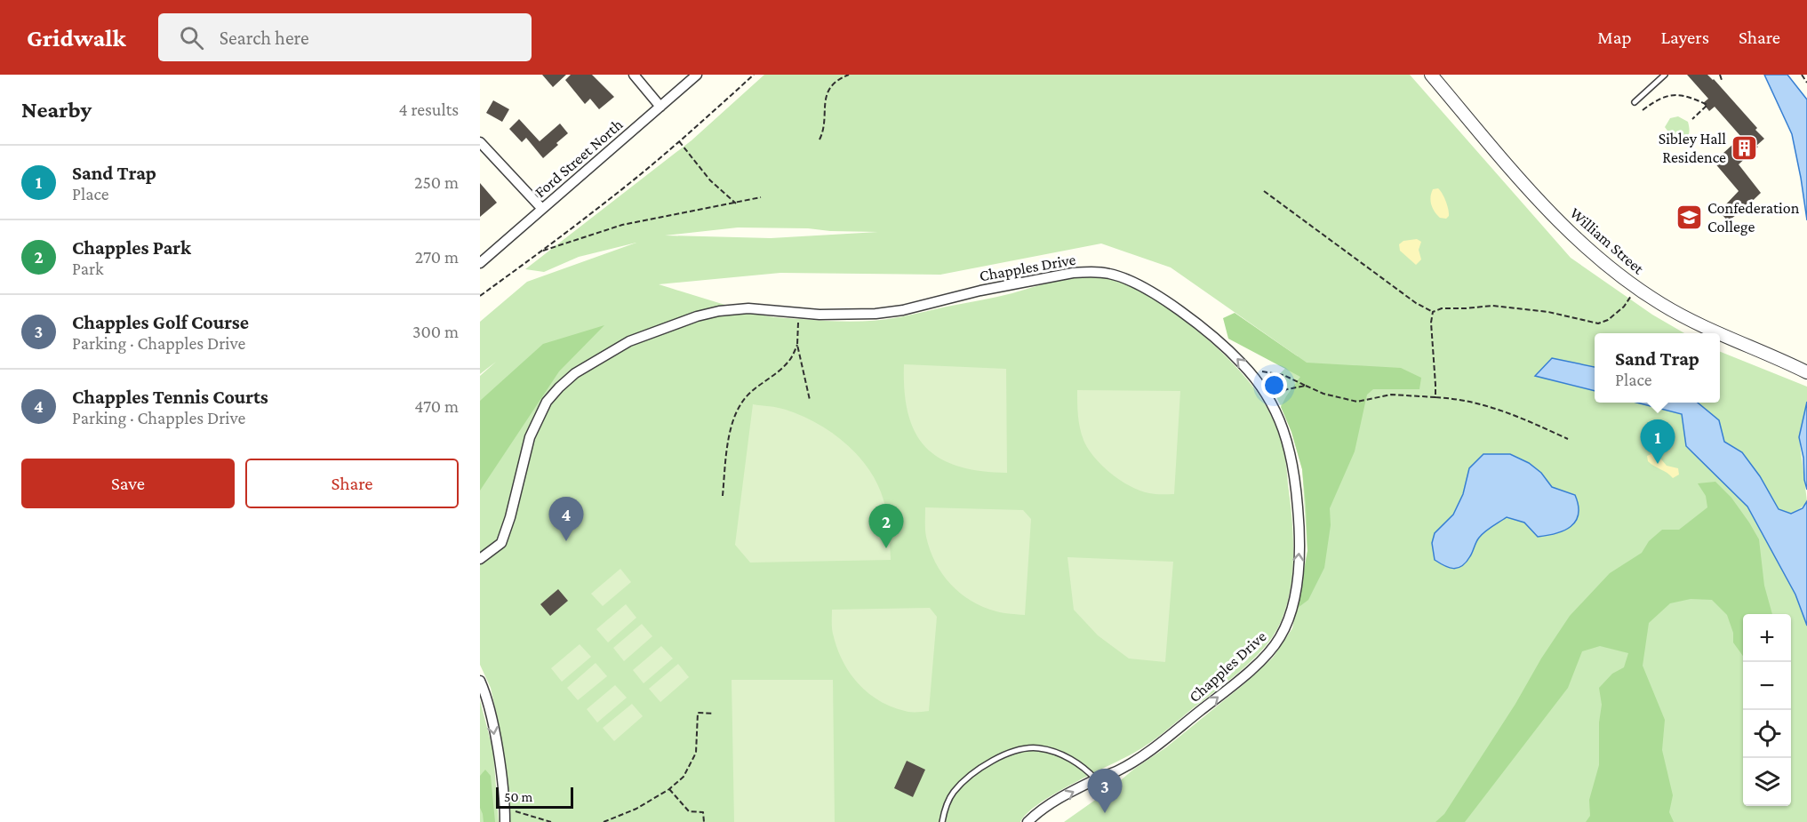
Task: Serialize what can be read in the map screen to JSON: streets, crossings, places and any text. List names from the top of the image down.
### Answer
{
  "streets": {
    "street": ["Ford Street North", "William Street", "Chapples Drive"]
  },
  "places": {
    "building": ["Sibley Hall Residence"],
    "school or university": ["Confederation College"]
  },
  "scale_bar": "50 m",
  "page": {
    "header": "Gridwalk",
    "search": "Search here",
    "nav": ["Map", "Layers", "Share"],
    "heading": ["Nearby", "4 results"],
    "list": [
      {
        "mark": "1",
        "name": "Sand Trap",
        "note": "Place",
        "value": "250 m"
      },
      {
        "mark": "2",
        "name": "Chapples Park",
        "note": "Park",
        "value": "270 m"
      },
      {
        "mark": "3",
        "name": "Chapples Golf Course",
        "note": "Parking · Chapples Drive",
        "value": "300 m"
      },
      {
        "mark": "4",
        "name": "Chapples Tennis Courts",
        "note": "Parking · Chapples Drive",
        "value": "470 m"
      }
    ],
    "popup": ["Sand Trap", "Place"],
    "pins": [
      "1",
      "4",
      "2",
      "3"
    ],
    "buttons": ["Save", "Share"],
    "map_buttons": ["+", "−"],
    "scale": "50 m"
  }
}
